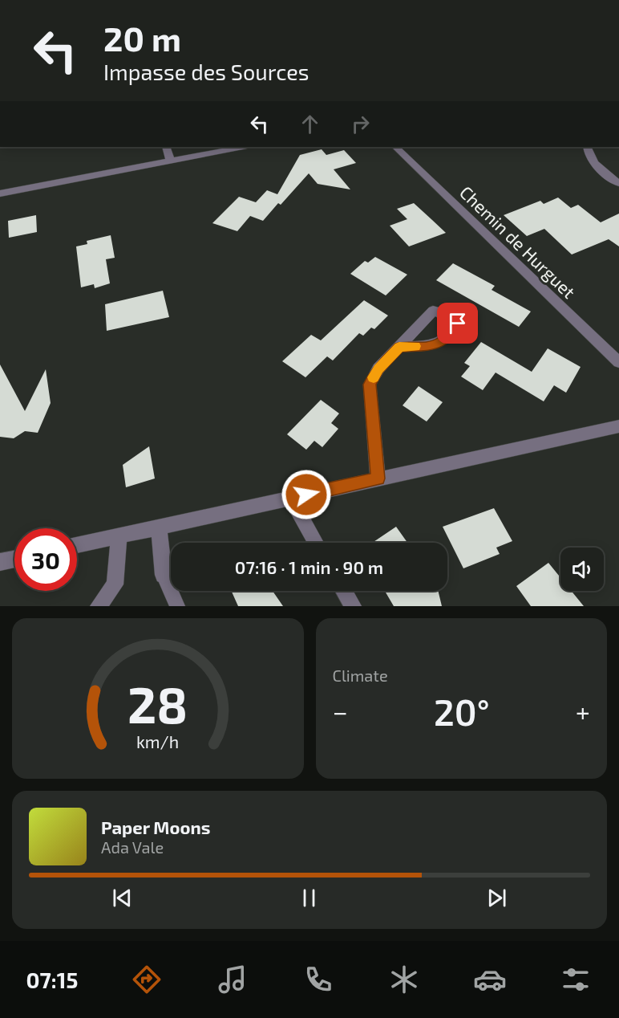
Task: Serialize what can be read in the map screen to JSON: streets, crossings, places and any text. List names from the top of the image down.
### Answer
{
  "streets": {
    "street": ["Chemin de Hurguet"]
  },
  "page": {
    "turn": ["20 m", "Impasse des Sources"],
    "limit": "30",
    "trip": "07:16 · 1 min · 90 m",
    "tile": "Climate",
    "heat": ["−", "20°", "+"],
    "song": ["Paper Moons", "Ada Vale"],
    "tabs": "07:15",
    "gauge": ["28", "km/h"]
  }
}
